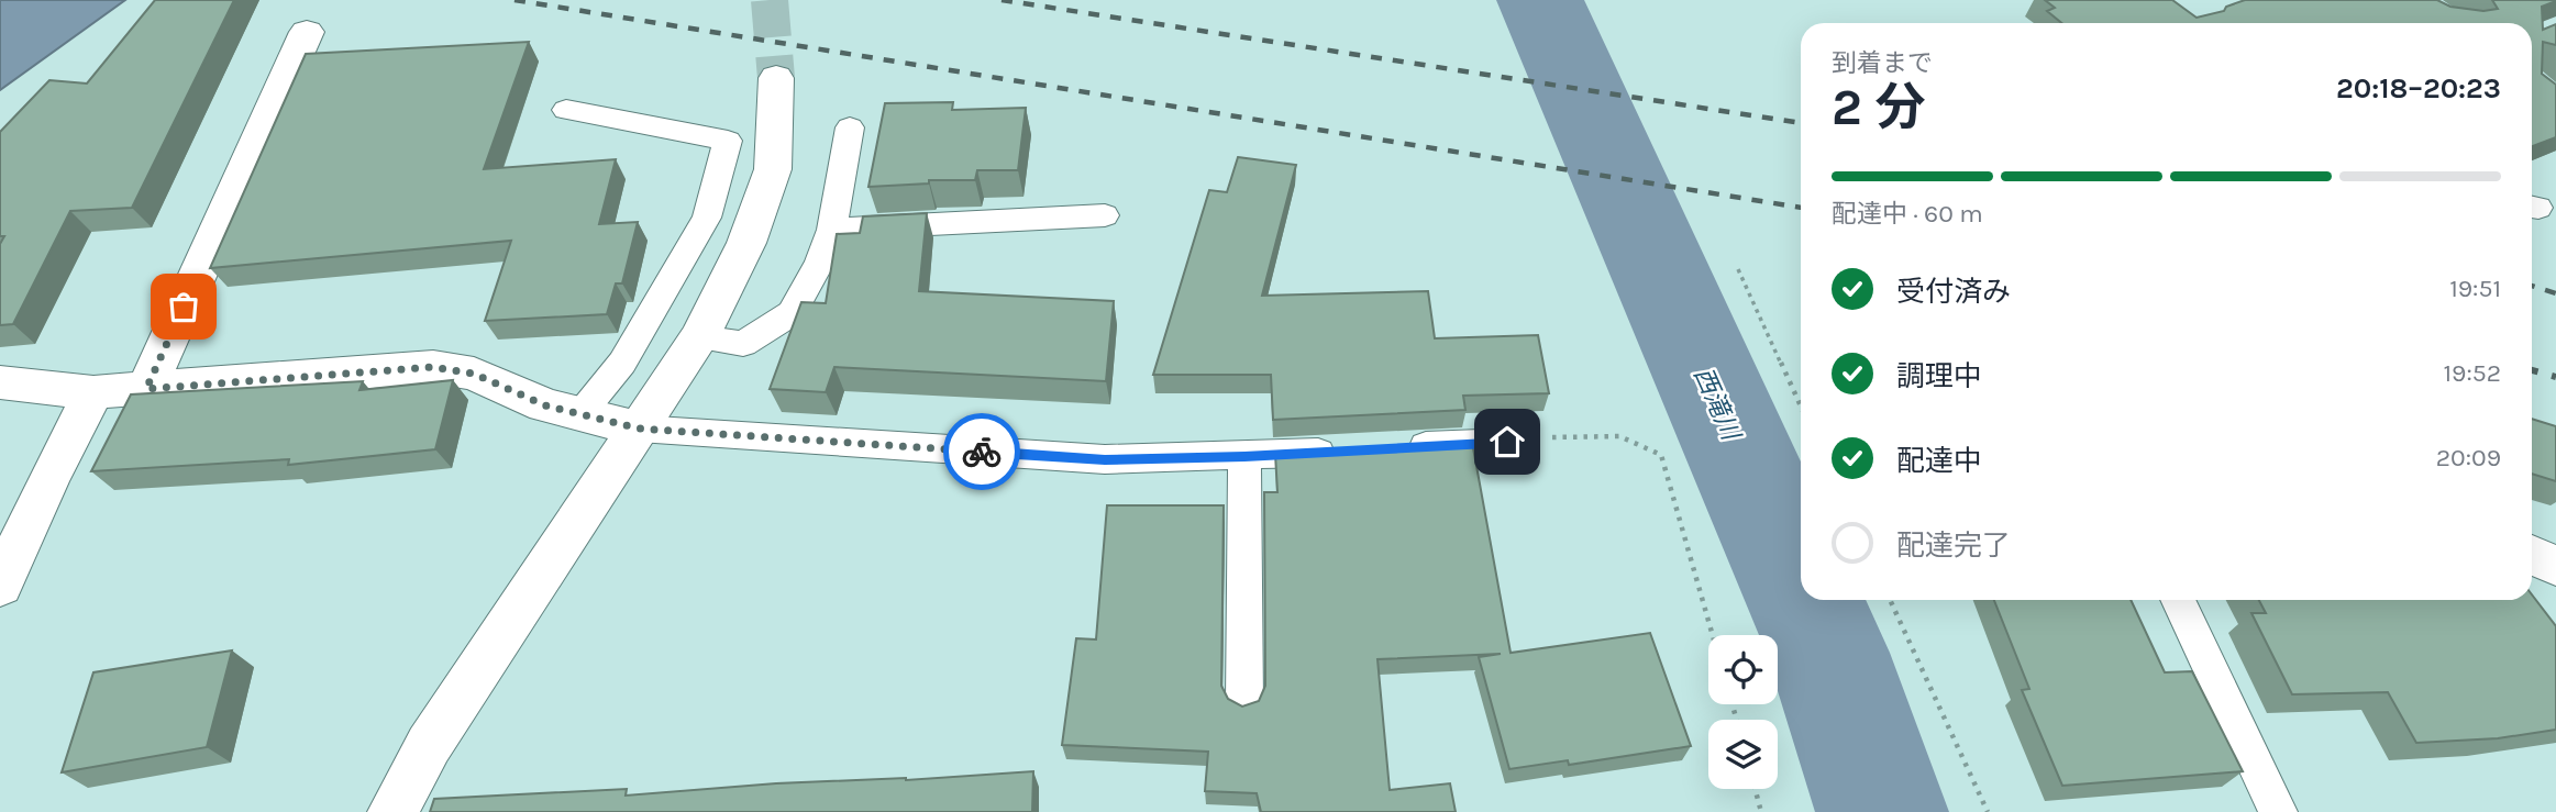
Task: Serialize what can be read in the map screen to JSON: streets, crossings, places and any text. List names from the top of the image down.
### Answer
{
  "water": ["西滝川"],
  "page": {
    "heading": ["2 分", "到着まで", "20:18–20:23"],
    "bar": "配達中 · 60 m",
    "list": [
      ["受付済み", "19:51"],
      ["調理中", "19:52"],
      ["配達中", "20:09"],
      "配達完了"
    ]
  }
}
